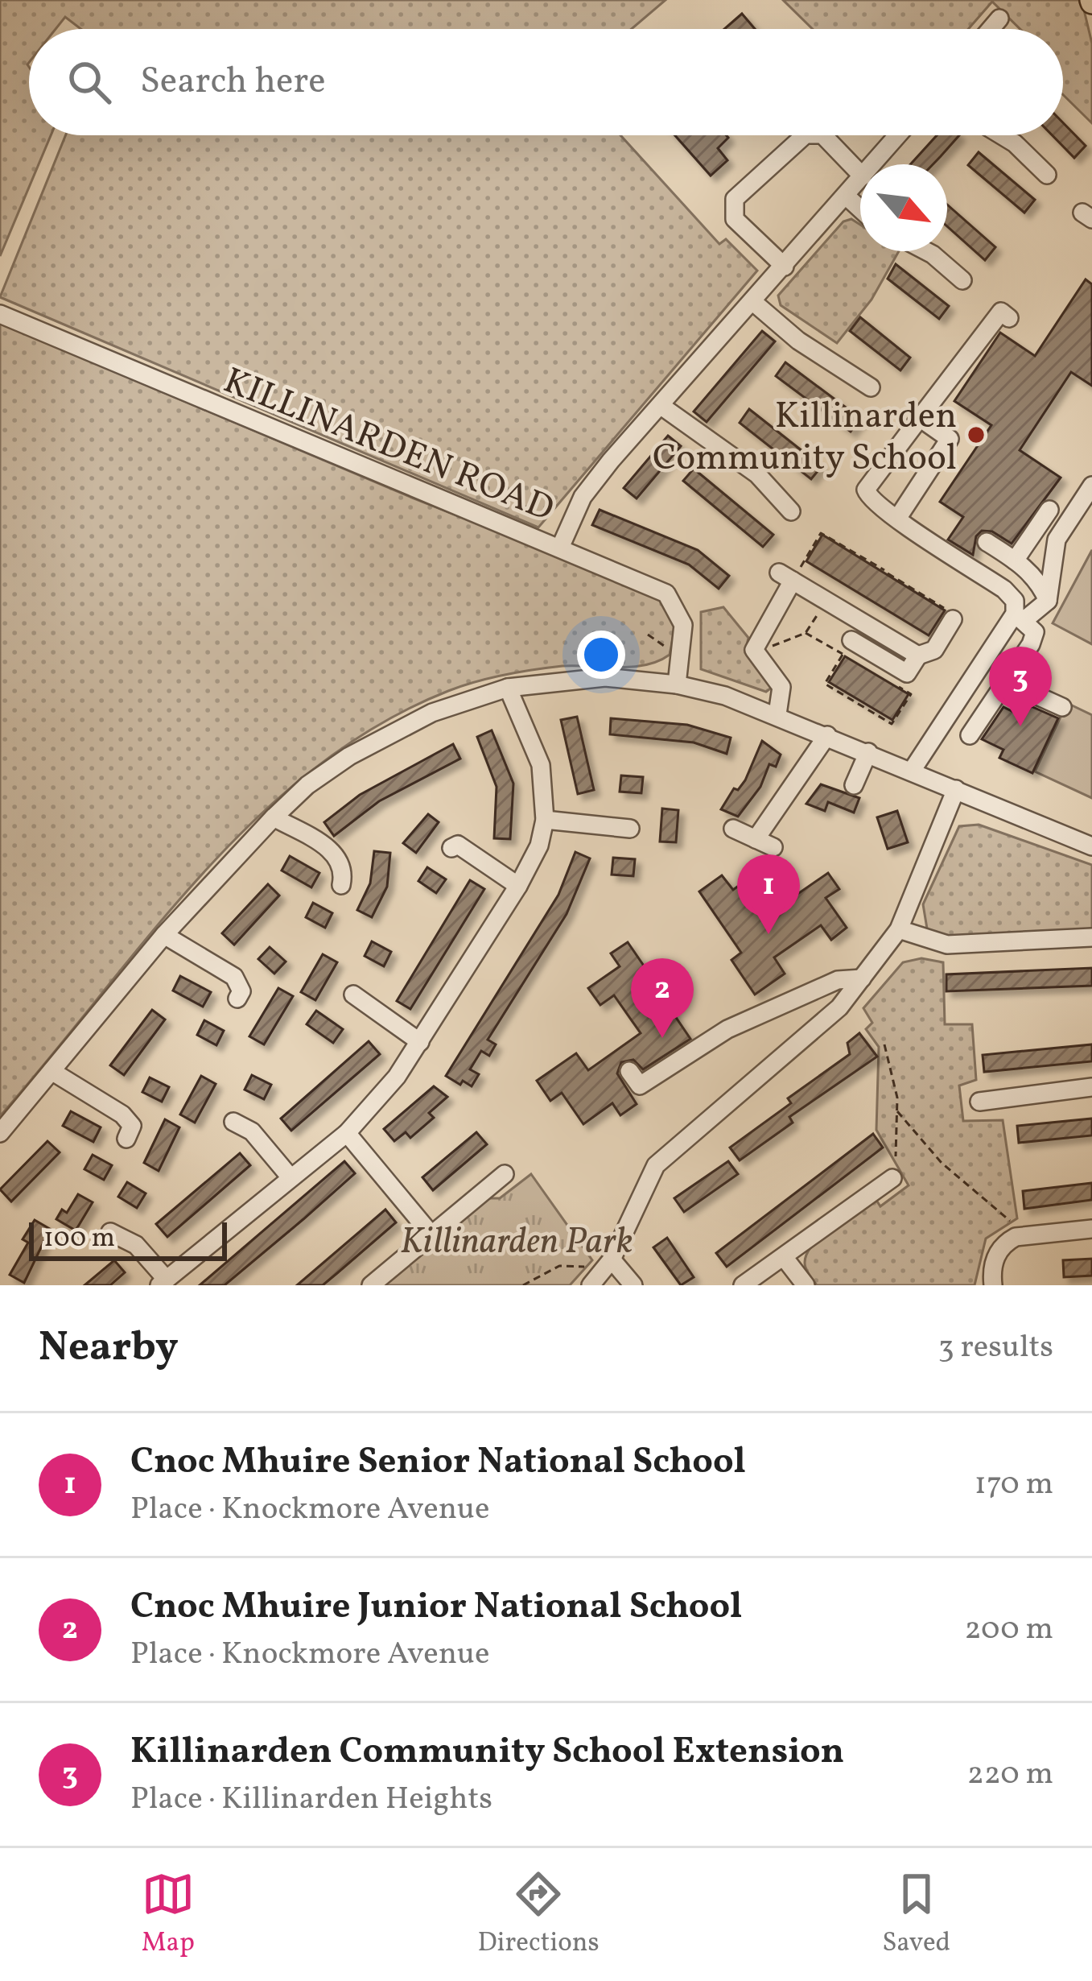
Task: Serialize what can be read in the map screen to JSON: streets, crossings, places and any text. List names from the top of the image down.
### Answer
{
  "streets": {
    "street": ["KILLINARDEN ROAD"]
  },
  "parks": ["Killinarden Park"],
  "places": ["Killinarden Community School"],
  "scale_bar": "100 m",
  "north": "bottom right",
  "page": {
    "search": "Search here",
    "pins": ["3", "1", "2"],
    "scale": "100 m",
    "heading": ["Nearby", "3 results"],
    "list": [
      {
        "mark": "1",
        "name": "Cnoc Mhuire Senior National School",
        "note": "Place · Knockmore Avenue",
        "value": "170 m"
      },
      {
        "mark": "2",
        "name": "Cnoc Mhuire Junior National School",
        "note": "Place · Knockmore Avenue",
        "value": "200 m"
      },
      {
        "mark": "3",
        "name": "Killinarden Community School Extension",
        "note": "Place · Killinarden Heights",
        "value": "220 m"
      }
    ],
    "nav": ["Map", "Directions", "Saved"]
  }
}
